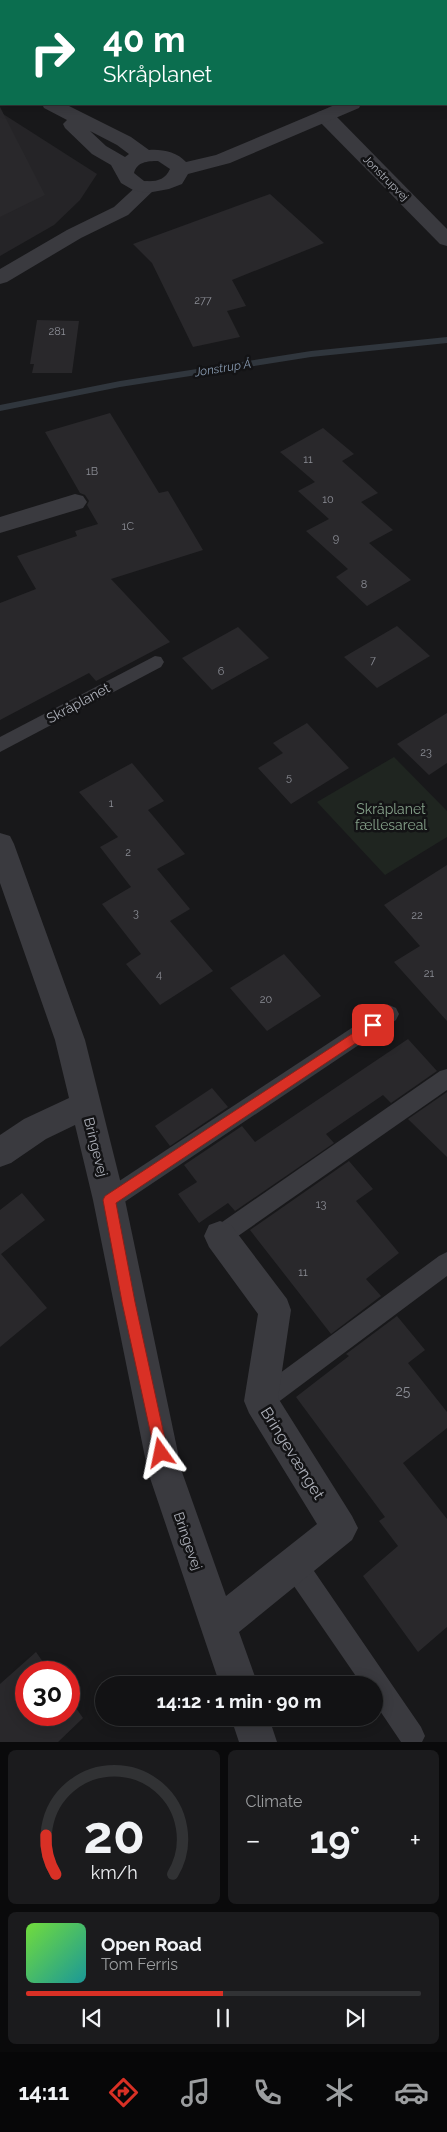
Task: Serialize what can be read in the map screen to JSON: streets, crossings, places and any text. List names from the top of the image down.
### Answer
{
  "streets": {
    "street": ["Jonstrupvej", "Bringevej", "Bringevænget"],
    "lane": ["Skråplanet"]
  },
  "crossings": [
    ["Bringevej", "Bringevænget"]
  ],
  "water": ["Jonstrup Å"],
  "parks": ["Skråplanet fællesareal"],
  "house_numbers": [
    "277",
    "281",
    "11",
    "1B",
    "10",
    "1C",
    "9",
    "8",
    "7",
    "6",
    "23",
    "5",
    "1",
    "2",
    "3",
    "22",
    "21",
    "4",
    "20",
    "13",
    "11",
    "25"
  ],
  "page": {
    "turn": ["40 m", "Skråplanet"],
    "limit": "30",
    "trip": "14:12 · 1 min · 90 m",
    "tile": "Climate",
    "heat": ["−", "19°", "+"],
    "song": ["Open Road", "Tom Ferris"],
    "tabs": "14:11",
    "gauge": ["20", "km/h"]
  }
}
